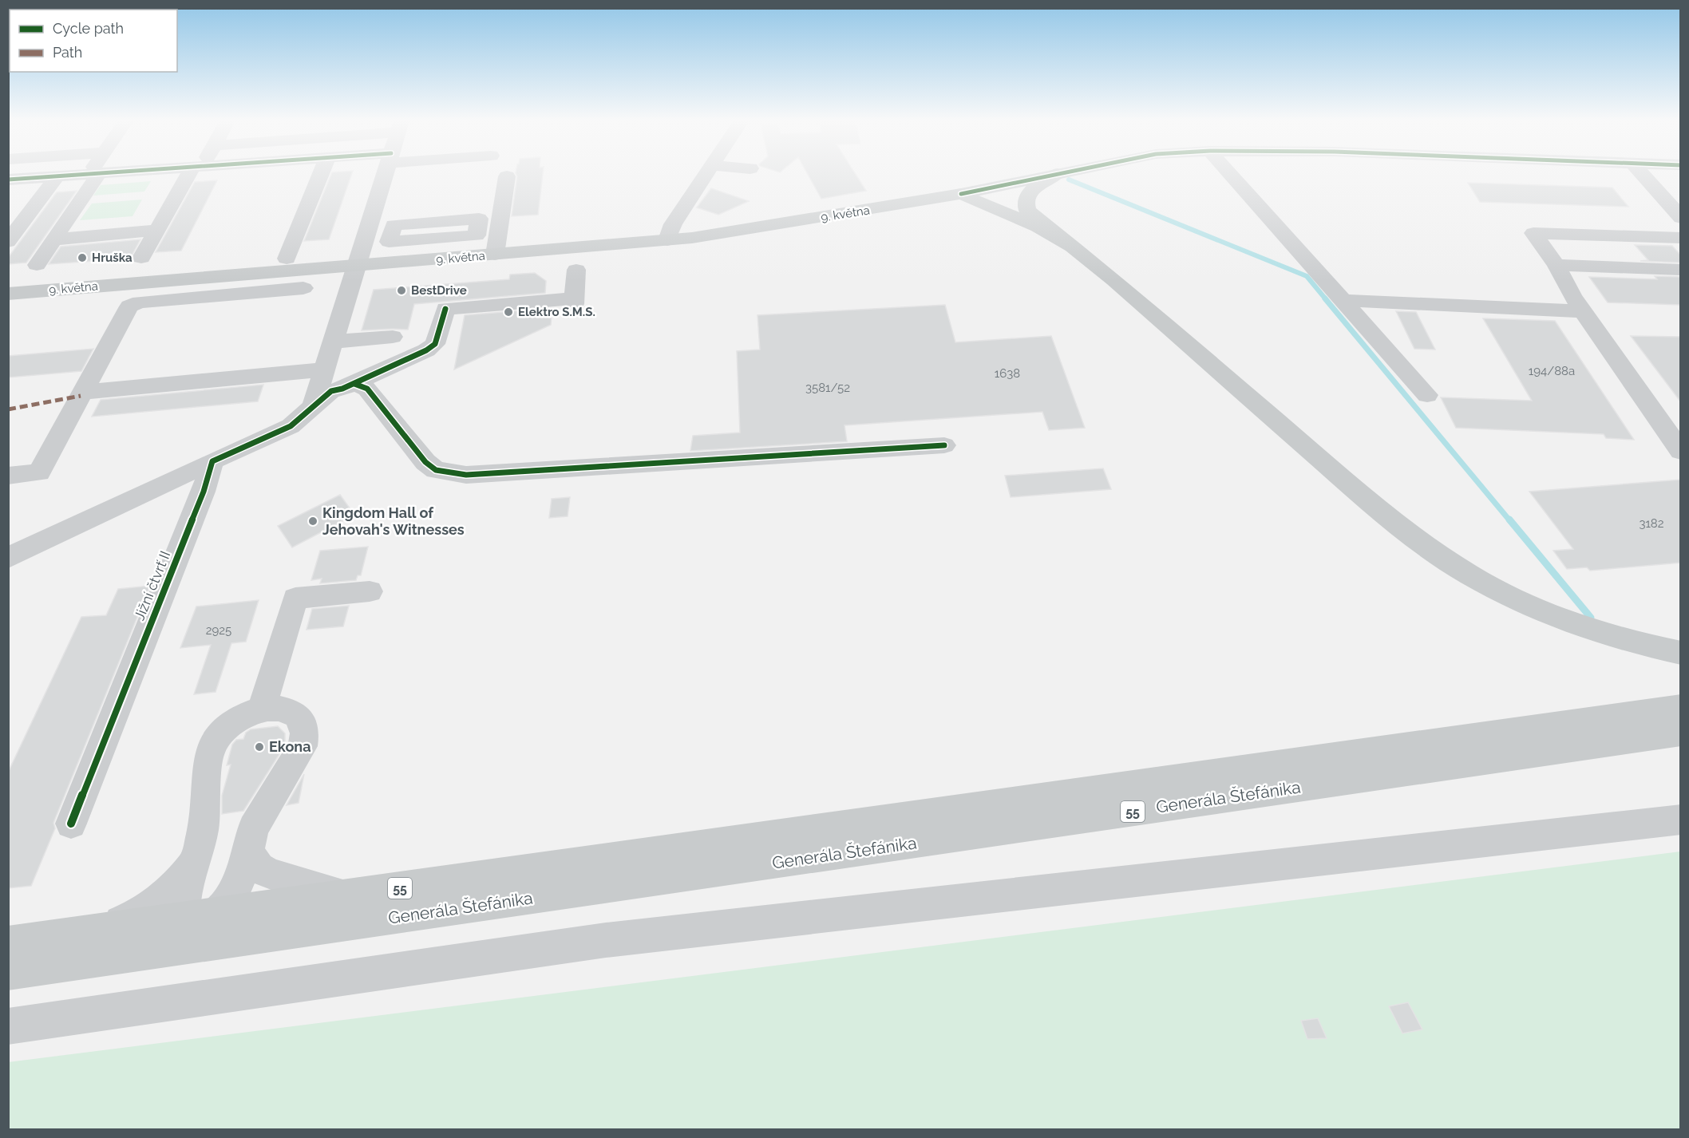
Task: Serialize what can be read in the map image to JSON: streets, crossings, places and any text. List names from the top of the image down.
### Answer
{
  "streets": {
    "main road": ["9. května", "Generála Štefánika", "55"],
    "street": ["Jižní čtvrť II"]
  },
  "places": [
    "Hruška",
    "BestDrive",
    "Elektro S.M.S.",
    "Kingdom Hall of Jehovah's Witnesses",
    "Ekona"
  ],
  "house_numbers": [
    "194/88a",
    "1638",
    "3581/52",
    "3182",
    "2925"
  ],
  "legend": ["Cycle path", "Path"]
}
